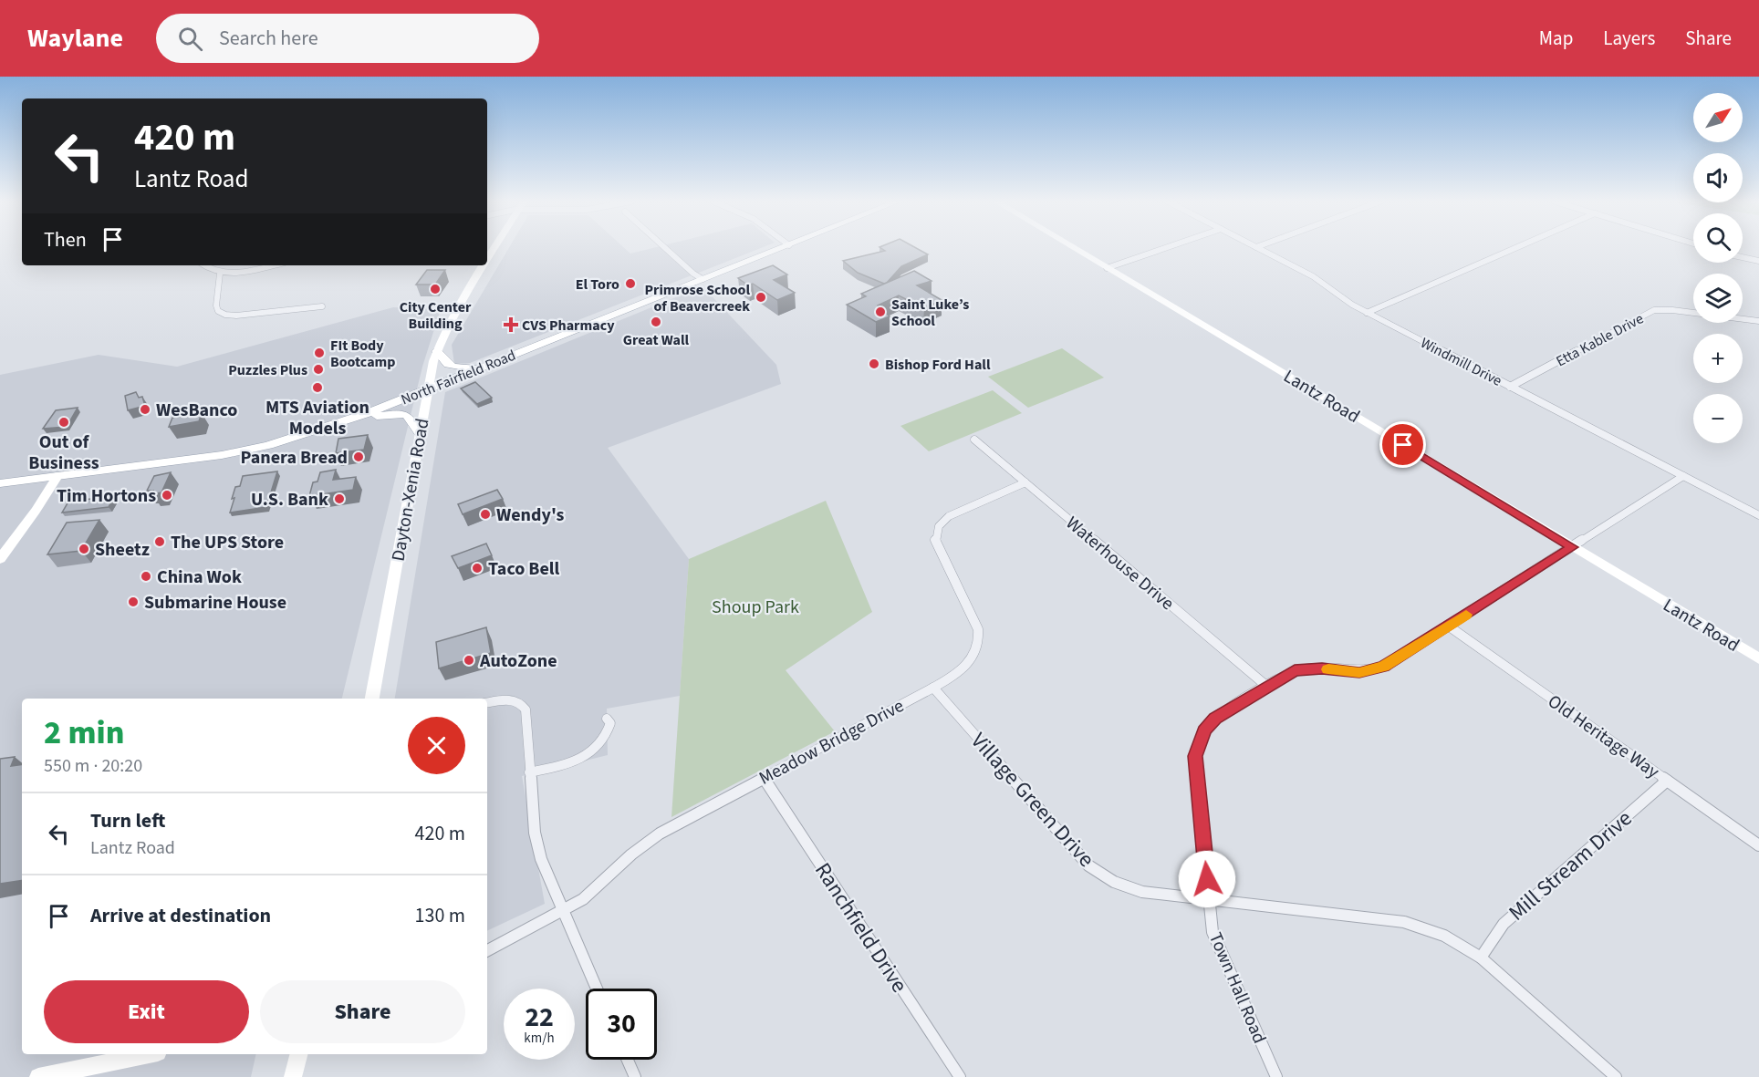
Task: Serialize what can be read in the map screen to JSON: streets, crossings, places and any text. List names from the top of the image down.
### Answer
{
  "streets": {
    "main road": ["North Fairfield Road"],
    "street": [
      "Etta Kable Drive",
      "Windmill Drive",
      "Lantz Road",
      "Dayton-Xenia Road",
      "Waterhouse Drive",
      "Old Heritage Way",
      "Meadow Bridge Drive",
      "Village Green Drive",
      "Mill Stream Drive",
      "Ranchfield Drive",
      "Town Hall Road"
    ]
  },
  "crossings": [
    ["Etta Kable Drive", "Windmill Drive"],
    ["Windmill Drive", "Town Hall Road"],
    ["North Fairfield Road", "Dayton-Xenia Road"],
    ["Lantz Road", "Town Hall Road"],
    ["Waterhouse Drive", "Meadow Bridge Drive"],
    ["Waterhouse Drive", "Town Hall Road"],
    ["Old Heritage Way", "Mill Stream Drive"],
    ["Old Heritage Way", "Town Hall Road"],
    ["Meadow Bridge Drive", "Village Green Drive"],
    ["Meadow Bridge Drive", "Ranchfield Drive"],
    ["Village Green Drive", "Mill Stream Drive"],
    ["Village Green Drive", "Town Hall Road"]
  ],
  "parks": ["Shoup Park"],
  "places": {
    "other": [
      "El Toro",
      "City Center Building",
      "Primrose School of Beavercreek",
      "Saint Luke’s School",
      "Great Wall",
      "FIt Body Bootcamp",
      "Bishop Ford Hall",
      "Puzzles Plus",
      "MTS Aviation Models",
      "WesBanco",
      "Out of Business",
      "Panera Bread",
      "Tim Hortons",
      "U.S. Bank",
      "Wendy's",
      "The UPS Store",
      "Sheetz",
      "Taco Bell",
      "China Wok",
      "Submarine House",
      "AutoZone"
    ],
    "health": ["CVS Pharmacy"]
  },
  "north": "top right",
  "page": {
    "header": "Waylane",
    "search": "Search here",
    "nav": ["Map", "Layers", "Share"],
    "map_buttons": ["+", "−"],
    "turn": ["420 m", "Lantz Road"],
    "then": "Then",
    "heading": ["2 min", "550 m · 20:20"],
    "list": [
      {
        "name": "Turn left",
        "note": "Lantz Road",
        "value": "420 m"
      },
      {
        "name": "Arrive at destination",
        "value": "130 m"
      }
    ],
    "buttons": ["Exit", "Share"],
    "speed": "22 km/h",
    "limit": "30"
  }
}
